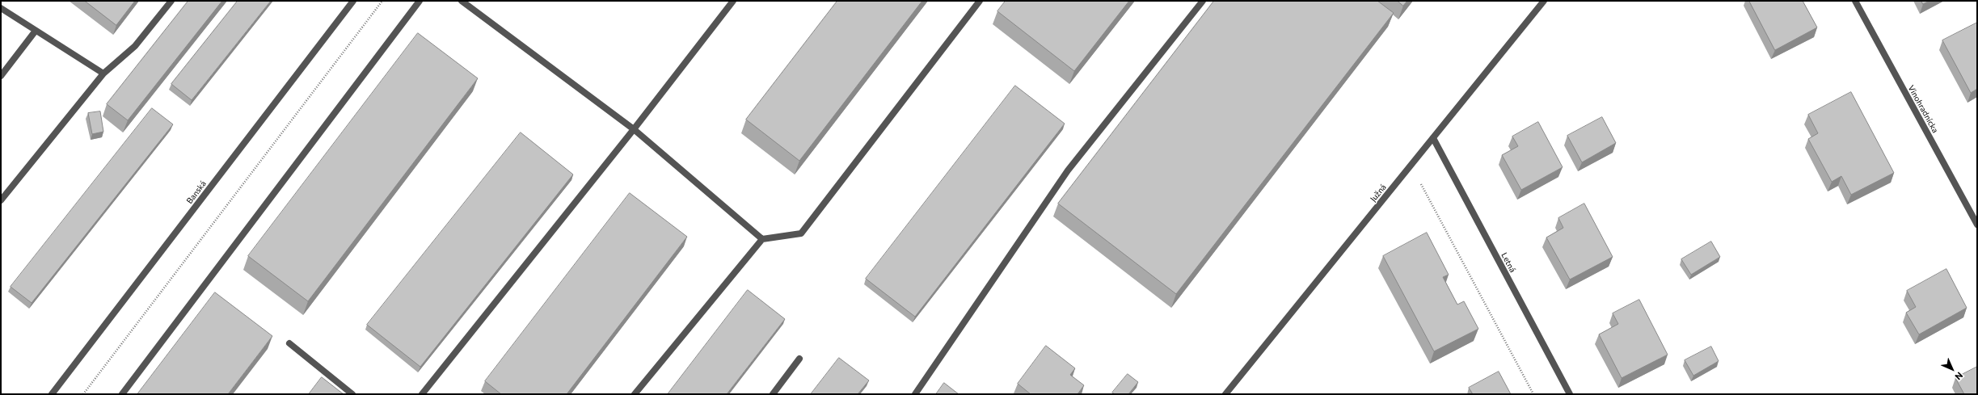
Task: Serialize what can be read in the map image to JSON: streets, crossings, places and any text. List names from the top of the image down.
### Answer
{
  "streets": {
    "street": [
      "Vinohradnícka",
      "Banská",
      "Južná",
      "Letná"
    ]
  },
  "crossings": [
    ["Južná", "Letná"]
  ],
  "north": "bottom right"
}
